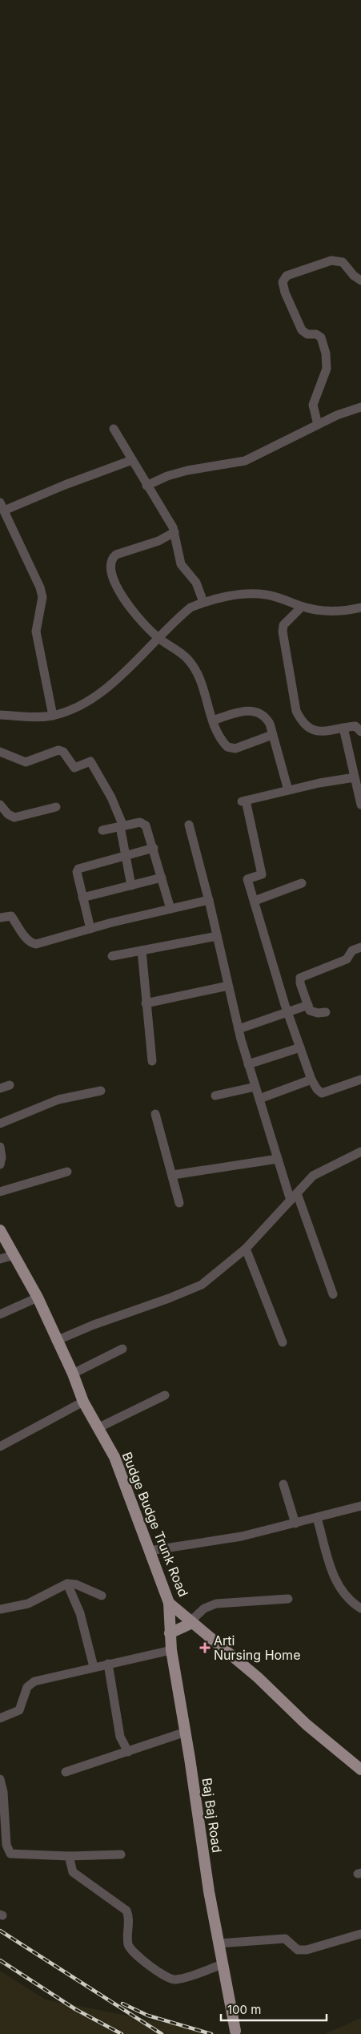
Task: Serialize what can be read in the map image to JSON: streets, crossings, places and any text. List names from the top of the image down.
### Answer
{
  "streets": {
    "main road": ["Budge Budge Trunk Road", "Baj Baj Road"]
  },
  "crossings": [
    ["Budge Budge Trunk Road", "Baj Baj Road"]
  ],
  "places": {
    "health": ["Arti Nursing Home"]
  },
  "scale_bar": "100 m"
}
